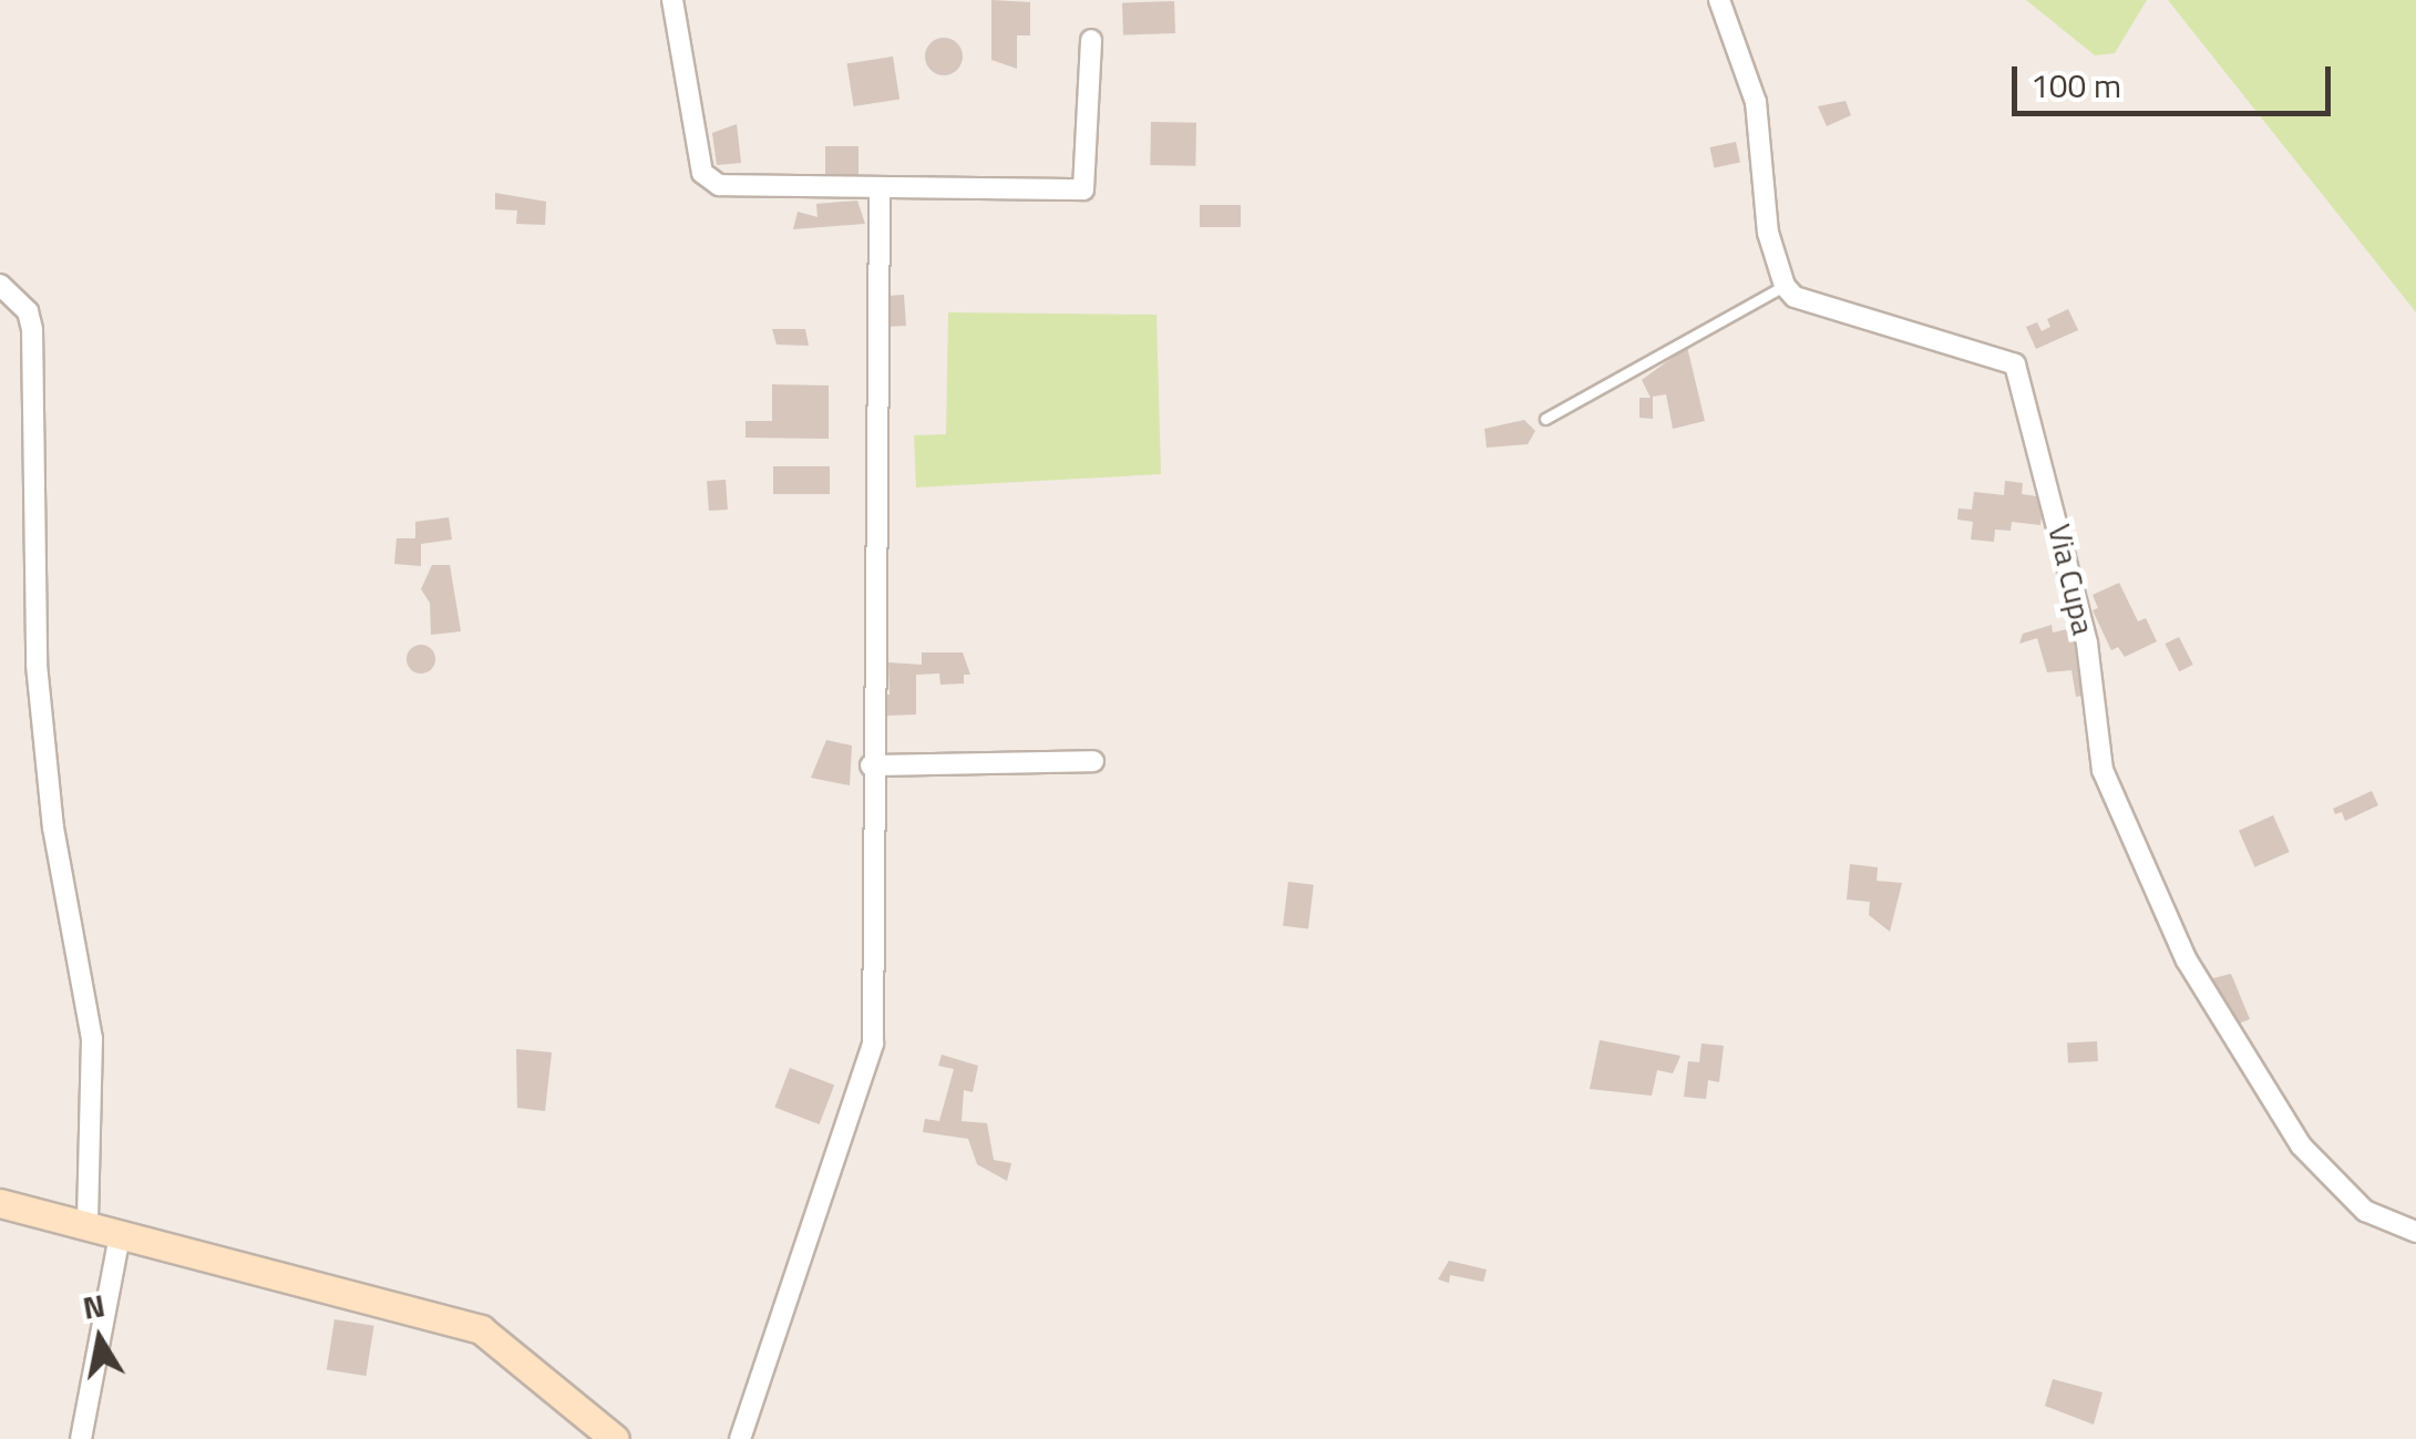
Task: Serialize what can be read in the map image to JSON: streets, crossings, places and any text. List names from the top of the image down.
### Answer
{
  "streets": {
    "street": ["Via Cupa"]
  },
  "scale_bar": "100 m",
  "north": "top"
}
